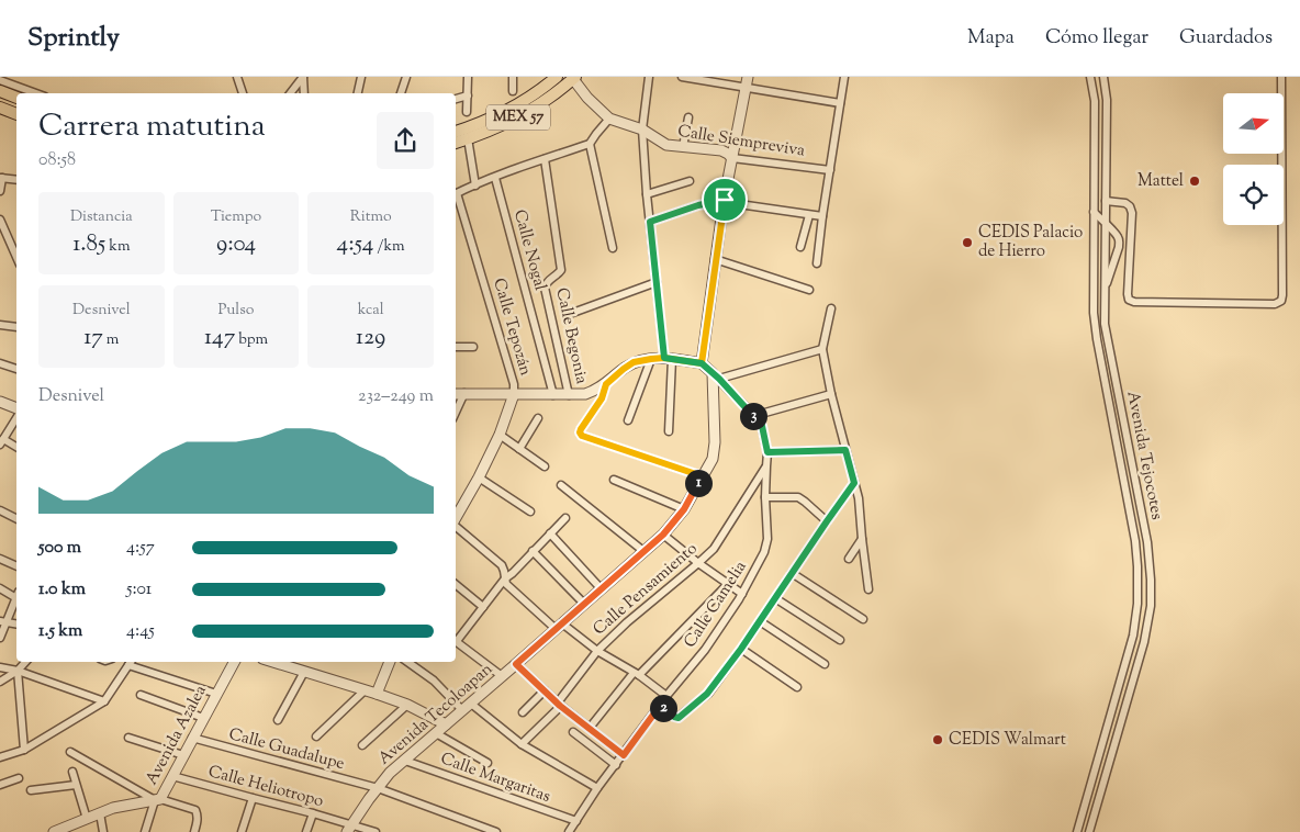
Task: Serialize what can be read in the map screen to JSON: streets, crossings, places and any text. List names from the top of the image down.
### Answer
{
  "streets": {
    "main road": ["MEX 57"],
    "street": [
      "Calle Siempreviva",
      "Calle Nogal",
      "Calle Tepozán",
      "Calle Begonia",
      "Avenida Tejocotes",
      "Calle Pensamiento",
      "Calle Camelia",
      "Avenida Tecoloapan",
      "Avenida Azalea",
      "Calle Guadalupe",
      "Calle Margaritas",
      "Calle Heliotropo"
    ]
  },
  "crossings": [
    ["MEX 57", "Calle Siempreviva"],
    ["Calle Pensamiento", "Calle Camelia"],
    ["Calle Camelia", "Avenida Tecoloapan"],
    ["Calle Camelia", "Calle Margaritas"],
    ["Avenida Tecoloapan", "Calle Guadalupe"],
    ["Avenida Tecoloapan", "Calle Margaritas"],
    ["Avenida Tecoloapan", "Calle Heliotropo"],
    ["Avenida Azalea", "Calle Guadalupe"],
    ["Avenida Azalea", "Calle Heliotropo"]
  ],
  "places": ["Mattel", "CEDIS Palacio de Hierro", "CEDIS Walmart"],
  "north": "right",
  "page": {
    "header": "Sprintly",
    "nav": ["Mapa", "Cómo llegar", "Guardados"],
    "heading": ["Carrera matutina", "08:58"],
    "stats": [
      ["Distancia", "1.85 km"],
      ["Tiempo", "9:04"],
      ["Ritmo", "4:54 /km"],
      ["Desnivel", "17 m"],
      ["Pulso", "147 bpm"],
      ["kcal", "129"]
    ],
    "chart": ["Desnivel", "232–249 m"],
    "pins": ["3", "1", "2"],
    "list": [
      {
        "name": "500 m",
        "note": "4:57"
      },
      {
        "name": "1.0 km",
        "note": "5:01"
      },
      {
        "name": "1.5 km",
        "note": "4:45"
      }
    ]
  }
}
